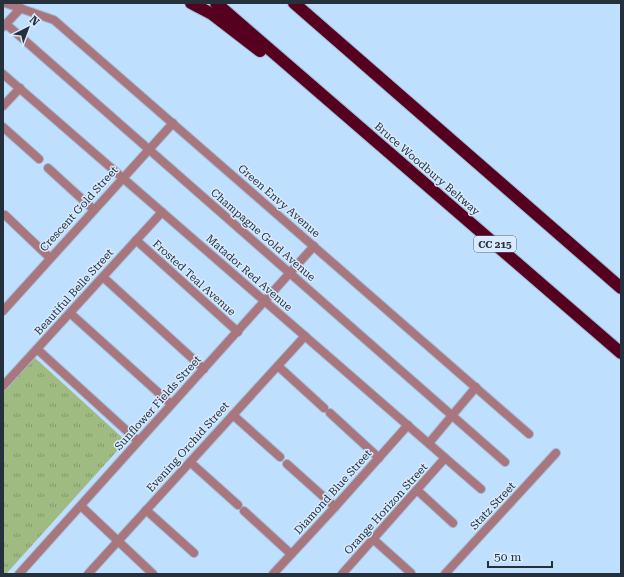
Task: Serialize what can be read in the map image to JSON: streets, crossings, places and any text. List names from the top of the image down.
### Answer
{
  "streets": {
    "highway": ["Bruce Woodbury Beltway", "CC 215"],
    "street": [
      "Green Envy Avenue",
      "Crescent Gold Street",
      "Champagne Gold Avenue",
      "Matador Red Avenue",
      "Frosted Teal Avenue",
      "Beautiful Belle Street",
      "Sunflower Fields Street",
      "Evening Orchid Street",
      "Diamond Blue Street",
      "Statz Street",
      "Orange Horizon Street"
    ]
  },
  "crossings": [
    ["Green Envy Avenue", "Crescent Gold Street"],
    ["Green Envy Avenue", "Sunflower Fields Street"],
    ["Crescent Gold Street", "Champagne Gold Avenue"],
    ["Crescent Gold Street", "Matador Red Avenue"],
    ["Champagne Gold Avenue", "Sunflower Fields Street"],
    ["Matador Red Avenue", "Beautiful Belle Street"],
    ["Matador Red Avenue", "Sunflower Fields Street"],
    ["Matador Red Avenue", "Evening Orchid Street"],
    ["Matador Red Avenue", "Diamond Blue Street"],
    ["Matador Red Avenue", "Orange Horizon Street"],
    ["Frosted Teal Avenue", "Beautiful Belle Street"],
    ["Frosted Teal Avenue", "Sunflower Fields Street"]
  ],
  "scale_bar": "50 m",
  "north": "top right"
}
